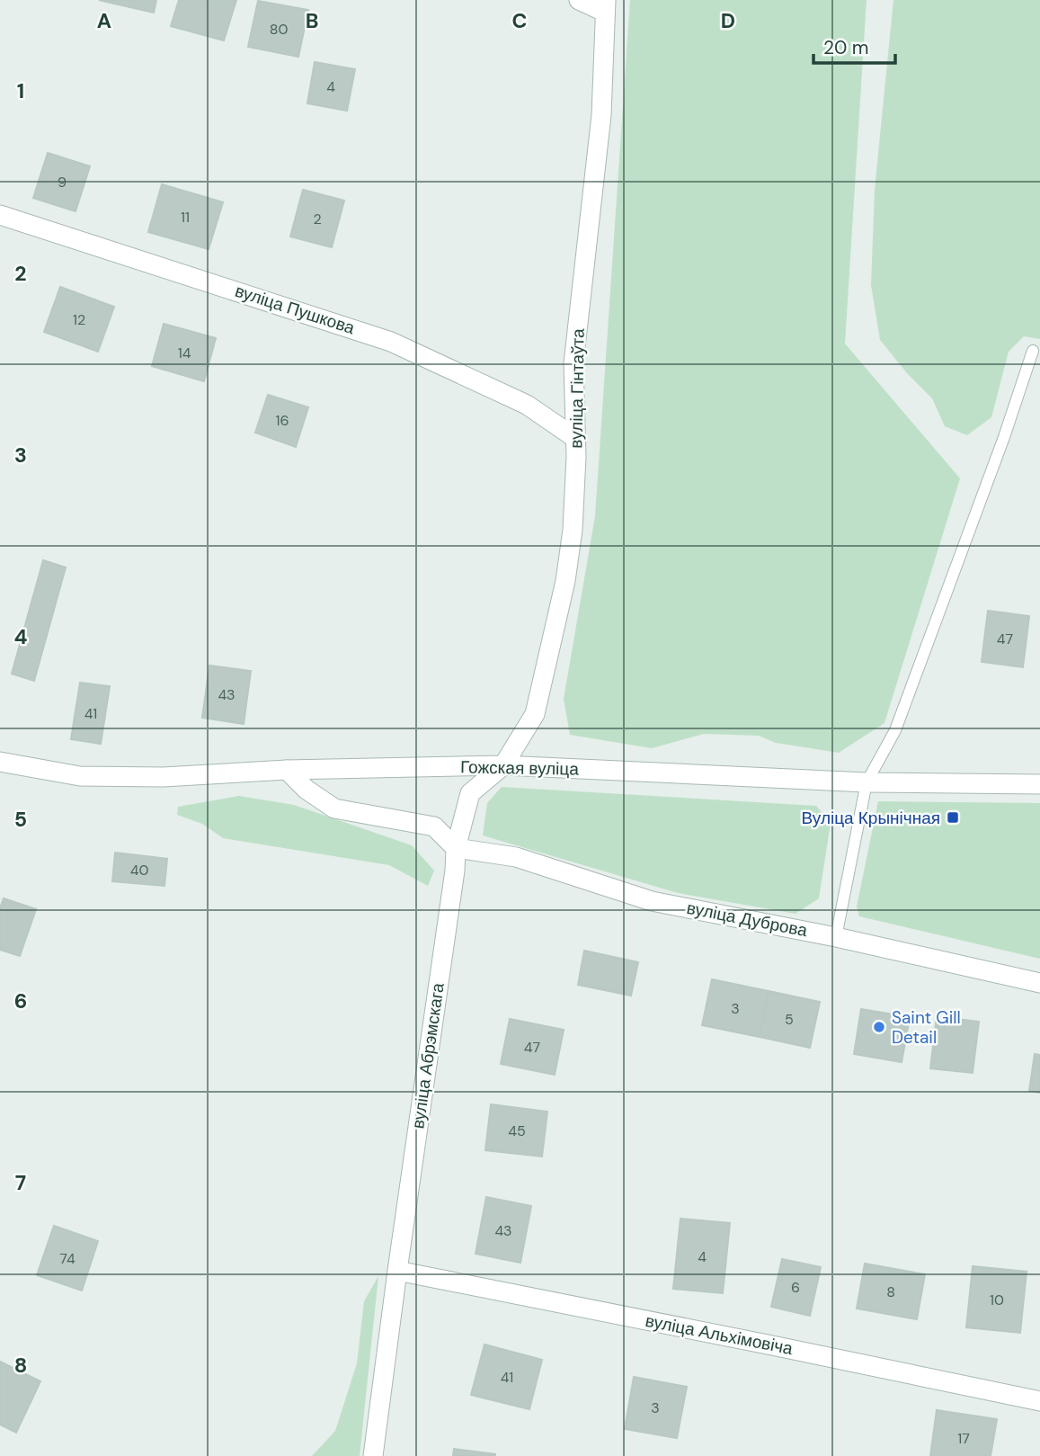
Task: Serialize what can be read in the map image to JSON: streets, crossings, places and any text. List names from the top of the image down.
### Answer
{
  "streets": {
    "street": [
      "вуліца Пушкова",
      "вуліца Гінтаўта",
      "Гожская вуліца",
      "вуліца Дуброва",
      "вуліца Абрэмскага",
      "вуліца Альхімовіча"
    ]
  },
  "crossings": [
    ["вуліца Пушкова", "вуліца Гінтаўта"],
    ["вуліца Гінтаўта", "Гожская вуліца"],
    ["вуліца Гінтаўта", "вуліца Дуброва"],
    ["вуліца Гінтаўта", "вуліца Абрэмскага"],
    ["вуліца Дуброва", "вуліца Абрэмскага"],
    ["вуліца Абрэмскага", "вуліца Альхімовіча"]
  ],
  "places": {
    "transit": ["Вуліца Крынічная"],
    "other": ["Saint Gill Detail"]
  },
  "house_numbers": [
    "80",
    "4",
    "9",
    "11",
    "2",
    "12",
    "14",
    "16",
    "47",
    "43",
    "41",
    "40",
    "3",
    "5",
    "47",
    "45",
    "43",
    "4",
    "74",
    "6",
    "8",
    "10",
    "41",
    "3",
    "17"
  ],
  "scale_bar": "20 m",
  "grid": {
    "columns": [
      "A",
      "B",
      "C",
      "D"
    ],
    "rows": [
      "1",
      "2",
      "3",
      "4",
      "5",
      "6",
      "7",
      "8"
    ]
  }
}
